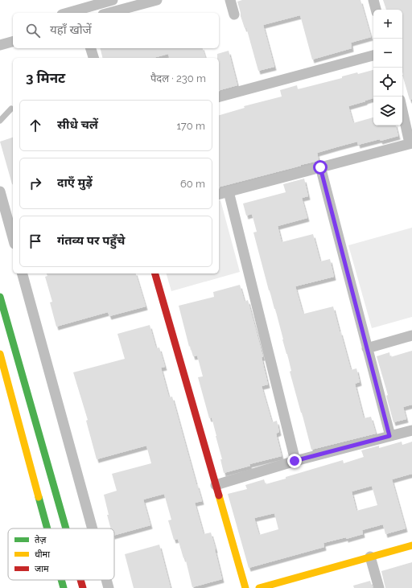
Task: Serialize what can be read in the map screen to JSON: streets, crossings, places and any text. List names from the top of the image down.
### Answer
{
  "legend": ["तेज़", "धीमा", "जाम"],
  "page": {
    "map_buttons": ["+", "−"],
    "search": "यहाँ खोजें",
    "heading": ["3 मिनट", "पैदल · 230 m"],
    "list": [
      ["सीधे चलें", "170 m"],
      ["दाएँ मुड़ें", "60 m"],
      "गंतव्य पर पहुँचे"
    ]
  }
}
